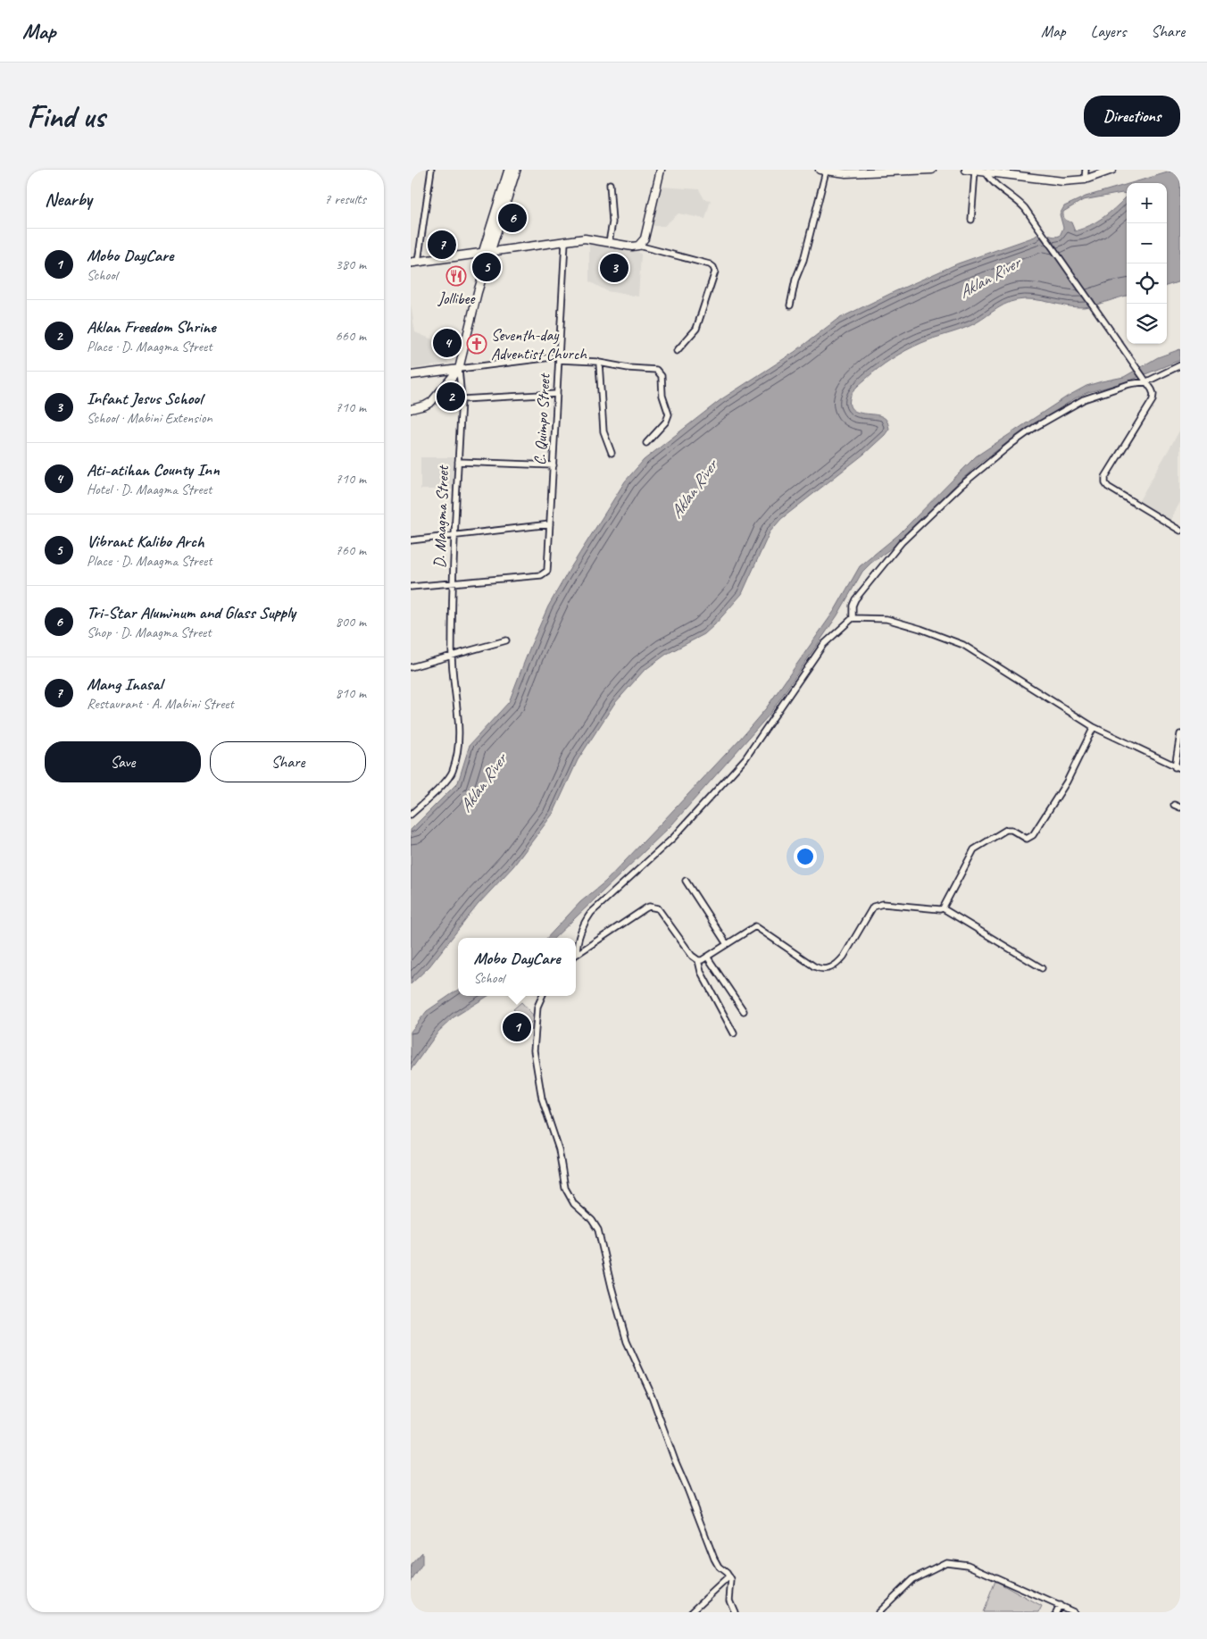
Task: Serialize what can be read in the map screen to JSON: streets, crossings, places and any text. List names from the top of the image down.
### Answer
{
  "streets": {
    "main road": ["D. Maagma Street"],
    "street": ["C. Quimpo Street"]
  },
  "crossings": [
    ["C. Quimpo Street", "D. Maagma Street"]
  ],
  "water": ["Aklan River"],
  "places": {
    "restaurant": ["Jollibee"],
    "church": ["Seventh-day Adventist Church"]
  },
  "page": {
    "header": "Map",
    "nav": ["Map", "Layers", "Share"],
    "buttons": [
      "Directions",
      ["Save", "Share"]
    ],
    "title": "Find us",
    "heading": ["Nearby", "7 results"],
    "map_buttons": ["+", "−"],
    "pins": [
      "6",
      "7",
      "5",
      "3",
      "4",
      "2",
      "1"
    ],
    "list": [
      {
        "mark": "1",
        "name": "Mobo DayCare",
        "note": "School",
        "value": "380 m"
      },
      {
        "mark": "2",
        "name": "Aklan Freedom Shrine",
        "note": "Place · D. Maagma Street",
        "value": "660 m"
      },
      {
        "mark": "3",
        "name": "Infant Jesus School",
        "note": "School · Mabini Extension",
        "value": "710 m"
      },
      {
        "mark": "4",
        "name": "Ati-atihan County Inn",
        "note": "Hotel · D. Maagma Street",
        "value": "710 m"
      },
      {
        "mark": "5",
        "name": "Vibrant Kalibo Arch",
        "note": "Place · D. Maagma Street",
        "value": "760 m"
      },
      {
        "mark": "6",
        "name": "Tri-Star Aluminum and Glass Supply",
        "note": "Shop · D. Maagma Street",
        "value": "800 m"
      },
      {
        "mark": "7",
        "name": "Mang Inasal",
        "note": "Restaurant · A. Mabini Street",
        "value": "810 m"
      }
    ],
    "popup": ["Mobo DayCare", "School"]
  }
}
